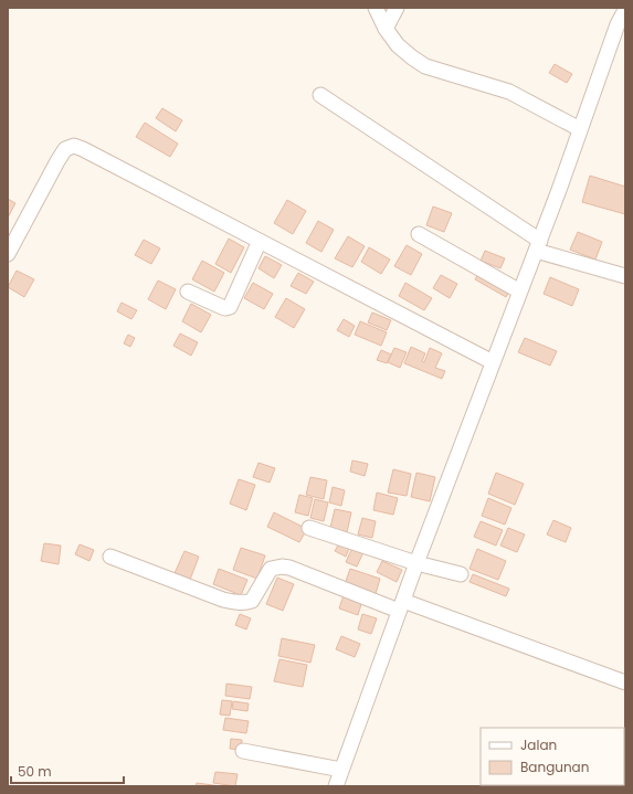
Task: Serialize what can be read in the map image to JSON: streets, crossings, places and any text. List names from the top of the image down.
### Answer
{
  "legend": ["Jalan", "Bangunan"],
  "scale_bar": "50 m"
}
